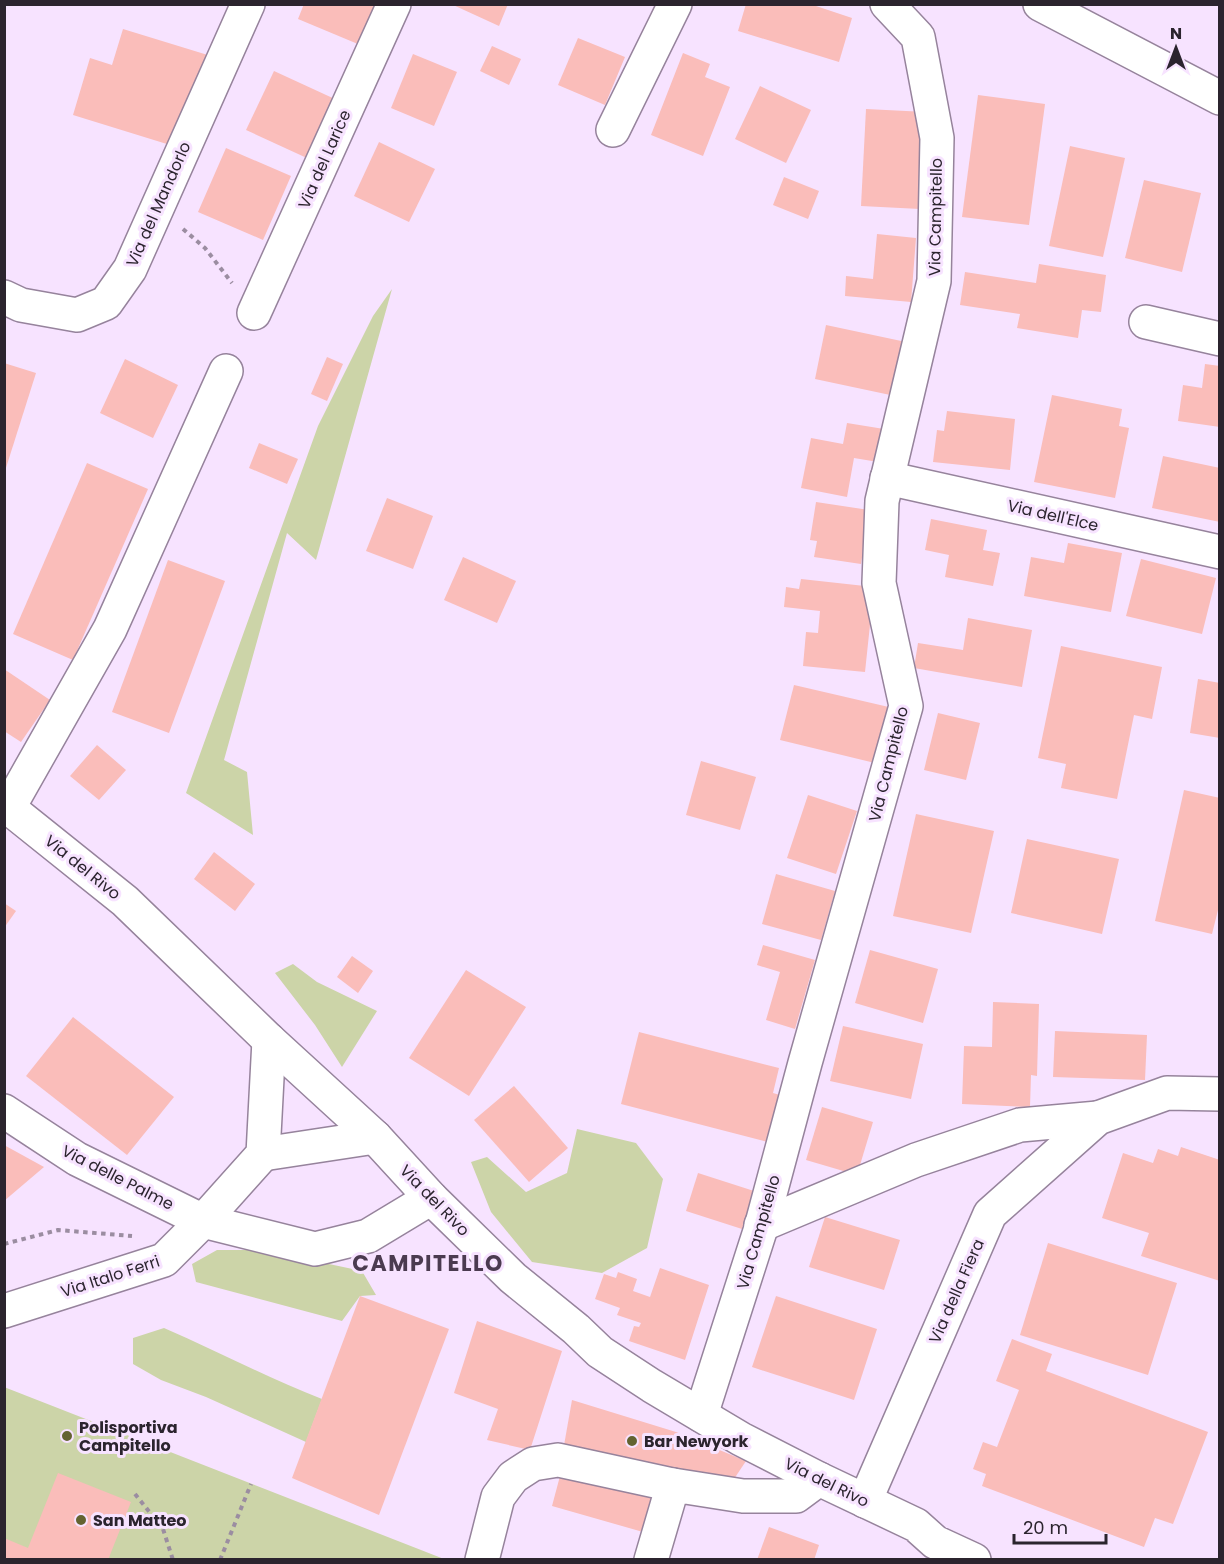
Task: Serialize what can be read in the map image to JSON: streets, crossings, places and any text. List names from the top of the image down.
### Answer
{
  "streets": {
    "street": [
      "Via del Larice",
      "Via del Mandorlo",
      "Via Campitello",
      "Via dell'Elce",
      "Via del Rivo",
      "Via delle Palme",
      "Via Italo Ferri",
      "Via della Fiera"
    ]
  },
  "crossings": [
    ["Via Campitello", "Via dell'Elce"],
    ["Via Campitello", "Via del Rivo"],
    ["Via Campitello", "Via della Fiera"],
    ["Via del Rivo", "Via delle Palme"],
    ["Via del Rivo", "Via della Fiera"],
    ["Via delle Palme", "Via Italo Ferri"]
  ],
  "districts": ["CAMPITELLO"],
  "places": ["Polisportiva Campitello", "Bar Newyork", "San Matteo"],
  "scale_bar": "20 m",
  "north": "top"
}
